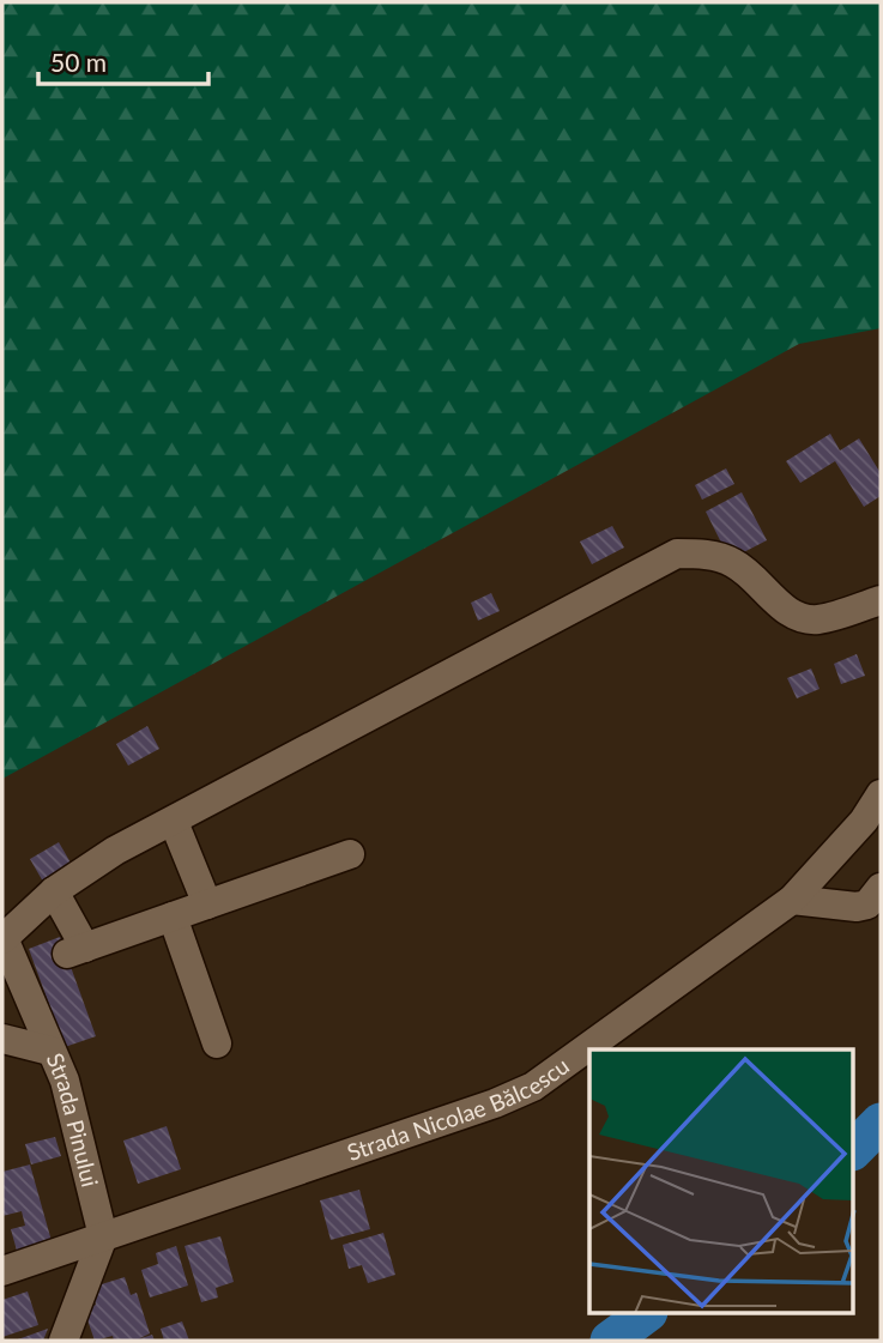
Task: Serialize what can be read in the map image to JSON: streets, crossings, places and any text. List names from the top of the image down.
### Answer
{
  "streets": {
    "street": ["Strada Nicolae Bălcescu", "Strada Pinului"]
  },
  "crossings": [
    ["Strada Nicolae Bălcescu", "Strada Pinului"]
  ],
  "scale_bar": "50 m"
}
